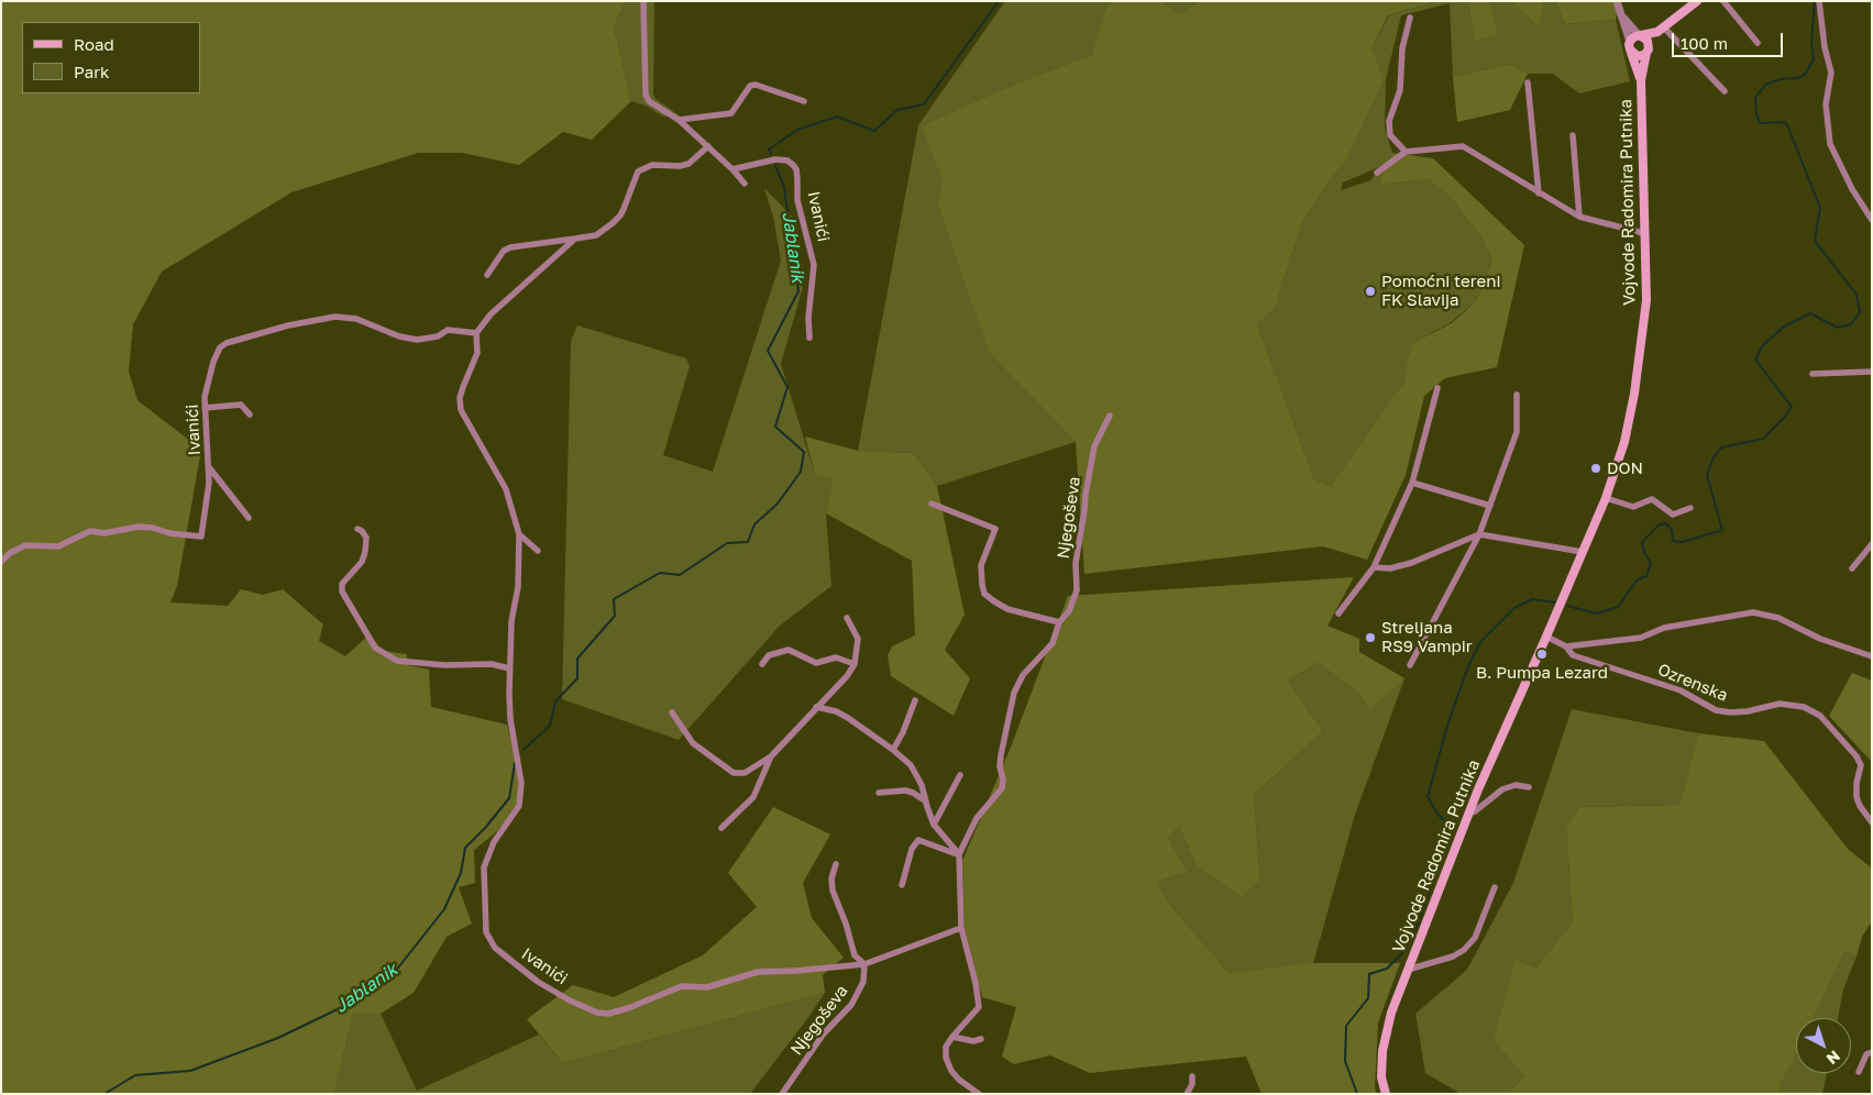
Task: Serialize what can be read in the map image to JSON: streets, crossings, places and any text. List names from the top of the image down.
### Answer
{
  "streets": {
    "main road": ["Vojvode Radomira Putnika"],
    "street": ["Ivanići", "Njegoševa", "Ozrenska"]
  },
  "crossings": [
    ["Ivanići", "Njegoševa"]
  ],
  "water": ["Jablanik"],
  "places": [
    "Pomoćni tereni FK Slavija",
    "DON",
    "Streljana RS9 Vampir",
    "B. Pumpa Lezard"
  ],
  "legend": ["Road", "Park"],
  "scale_bar": "100 m",
  "north": "bottom right"
}
